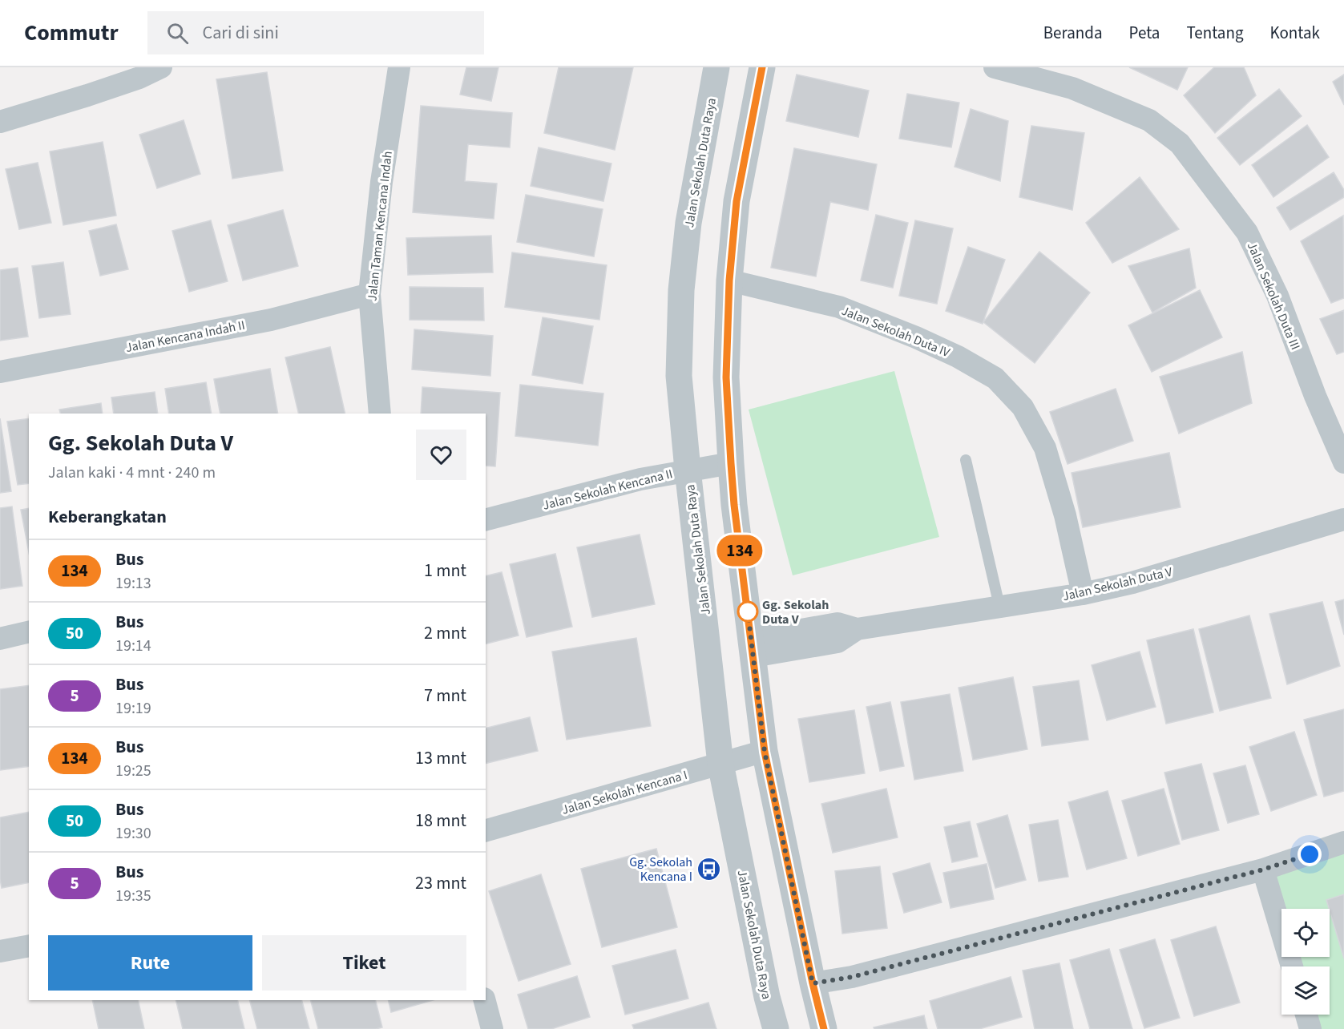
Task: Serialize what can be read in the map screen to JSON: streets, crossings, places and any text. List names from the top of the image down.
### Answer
{
  "streets": {
    "street": [
      "Jalan Sekolah Duta Raya",
      "Jalan Taman Kencana Indah",
      "Jalan Sekolah Duta III",
      "Jalan Sekolah Duta IV",
      "Jalan Kencana Indah II",
      "Jalan Sekolah Kencana II",
      "Jalan Sekolah Duta V",
      "Jalan Sekolah Kencana I"
    ]
  },
  "crossings": [
    ["Jalan Sekolah Duta Raya", "Jalan Sekolah Kencana II"],
    ["Jalan Sekolah Duta Raya", "Jalan Sekolah Kencana I"],
    ["Jalan Taman Kencana Indah", "Jalan Kencana Indah II"],
    ["Jalan Sekolah Duta IV", "Jalan Sekolah Duta V"]
  ],
  "places": {
    "other": ["Gg. Sekolah Duta V"],
    "bus stop": ["Gg. Sekolah Kencana I"]
  },
  "lines": ["bus line 134"],
  "page": {
    "header": "Commutr",
    "search": "Cari di sini",
    "nav": [
      "Beranda",
      "Peta",
      "Tentang",
      "Kontak"
    ],
    "on_map": "134",
    "heading": [
      ["Gg. Sekolah Duta V", "Jalan kaki · 4 mnt · 240 m"],
      "Keberangkatan"
    ],
    "list": [
      {
        "mark": "134",
        "name": "Bus",
        "note": "19:13",
        "value": "1 mnt"
      },
      {
        "mark": "50",
        "name": "Bus",
        "note": "19:14",
        "value": "2 mnt"
      },
      {
        "mark": "5",
        "name": "Bus",
        "note": "19:19",
        "value": "7 mnt"
      },
      {
        "mark": "134",
        "name": "Bus",
        "note": "19:25",
        "value": "13 mnt"
      },
      {
        "mark": "50",
        "name": "Bus",
        "note": "19:30",
        "value": "18 mnt"
      },
      {
        "mark": "5",
        "name": "Bus",
        "note": "19:35",
        "value": "23 mnt"
      }
    ],
    "buttons": ["Rute", "Tiket"]
  }
}
